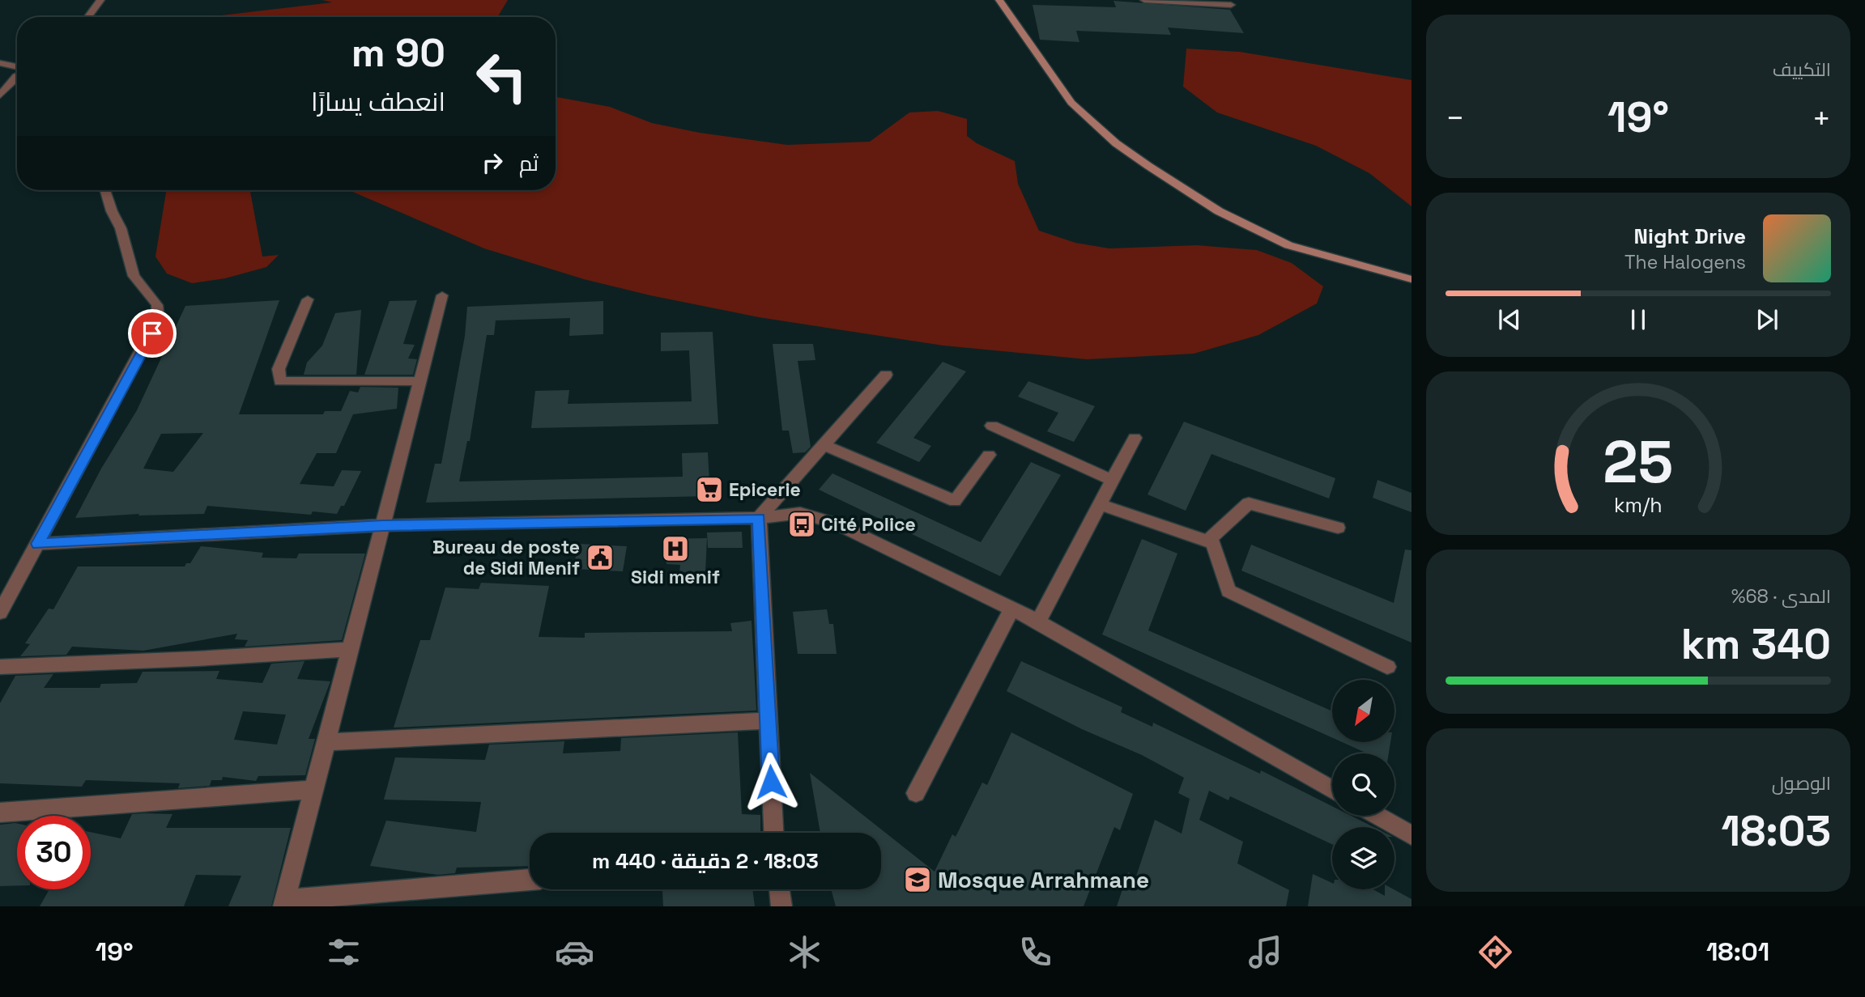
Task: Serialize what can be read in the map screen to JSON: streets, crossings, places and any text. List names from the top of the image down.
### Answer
{
  "places": {
    "supermarket": ["Epicerie"],
    "bus stop": ["Cité Police"],
    "hospital": ["Sidi menif"],
    "public building": ["Bureau de poste de Sidi Menif"],
    "school or university": ["Mosque Arrahmane"]
  },
  "north": "bottom left",
  "page": {
    "tile": [
      "التكييف",
      ["المدى · 68%", "340 km"],
      ["الوصول", "18:03"]
    ],
    "turn": ["90 m", "انعطف يسارًا"],
    "heat": ["−", "19°", "+"],
    "then": "ثم",
    "song": ["Night Drive", "The Halogens"],
    "limit": "30",
    "trip": "18:03 · 2 دقيقة · 440 m",
    "tabs": ["18:01", "19°"],
    "gauge": ["25", "km/h"]
  }
}
